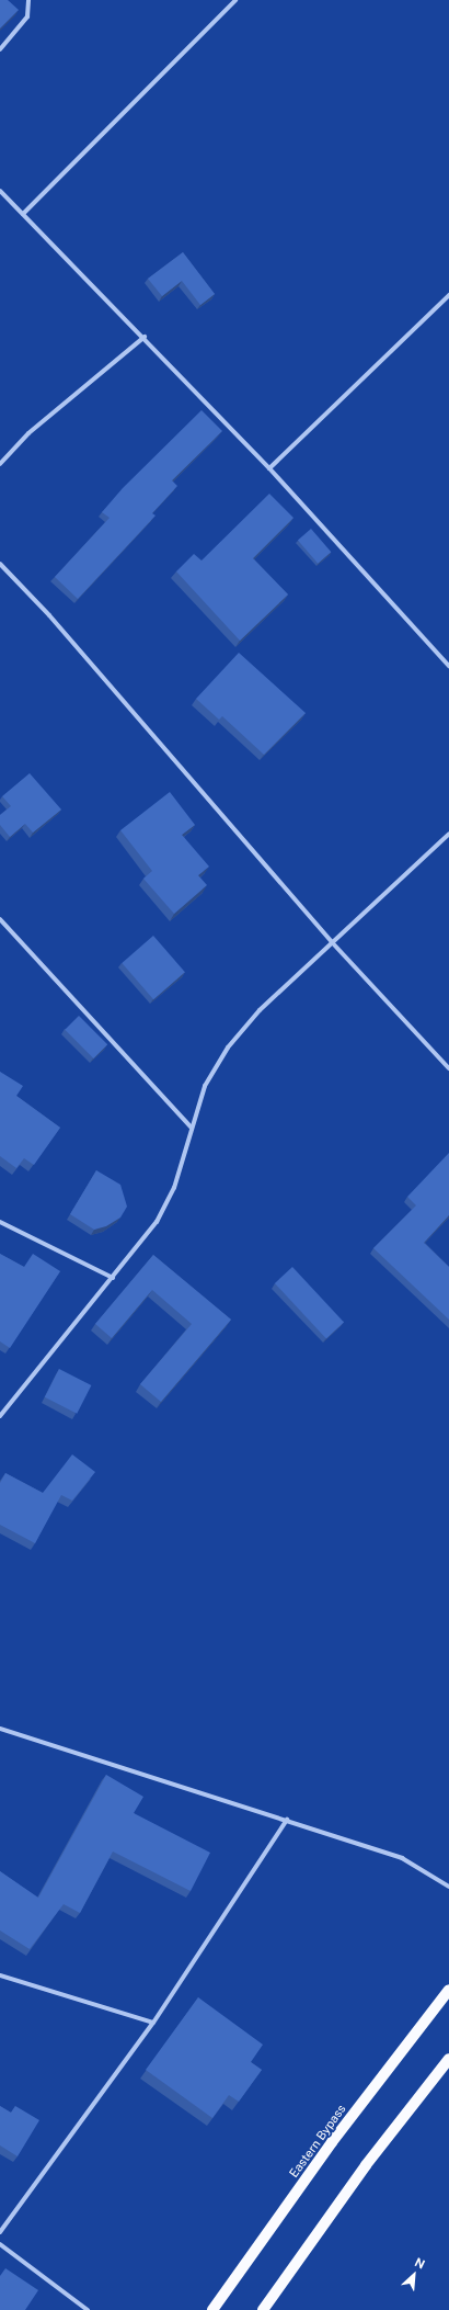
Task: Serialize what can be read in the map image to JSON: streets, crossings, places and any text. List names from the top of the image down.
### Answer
{
  "streets": {
    "main road": ["Eastern Bypass"]
  },
  "north": "top right"
}
